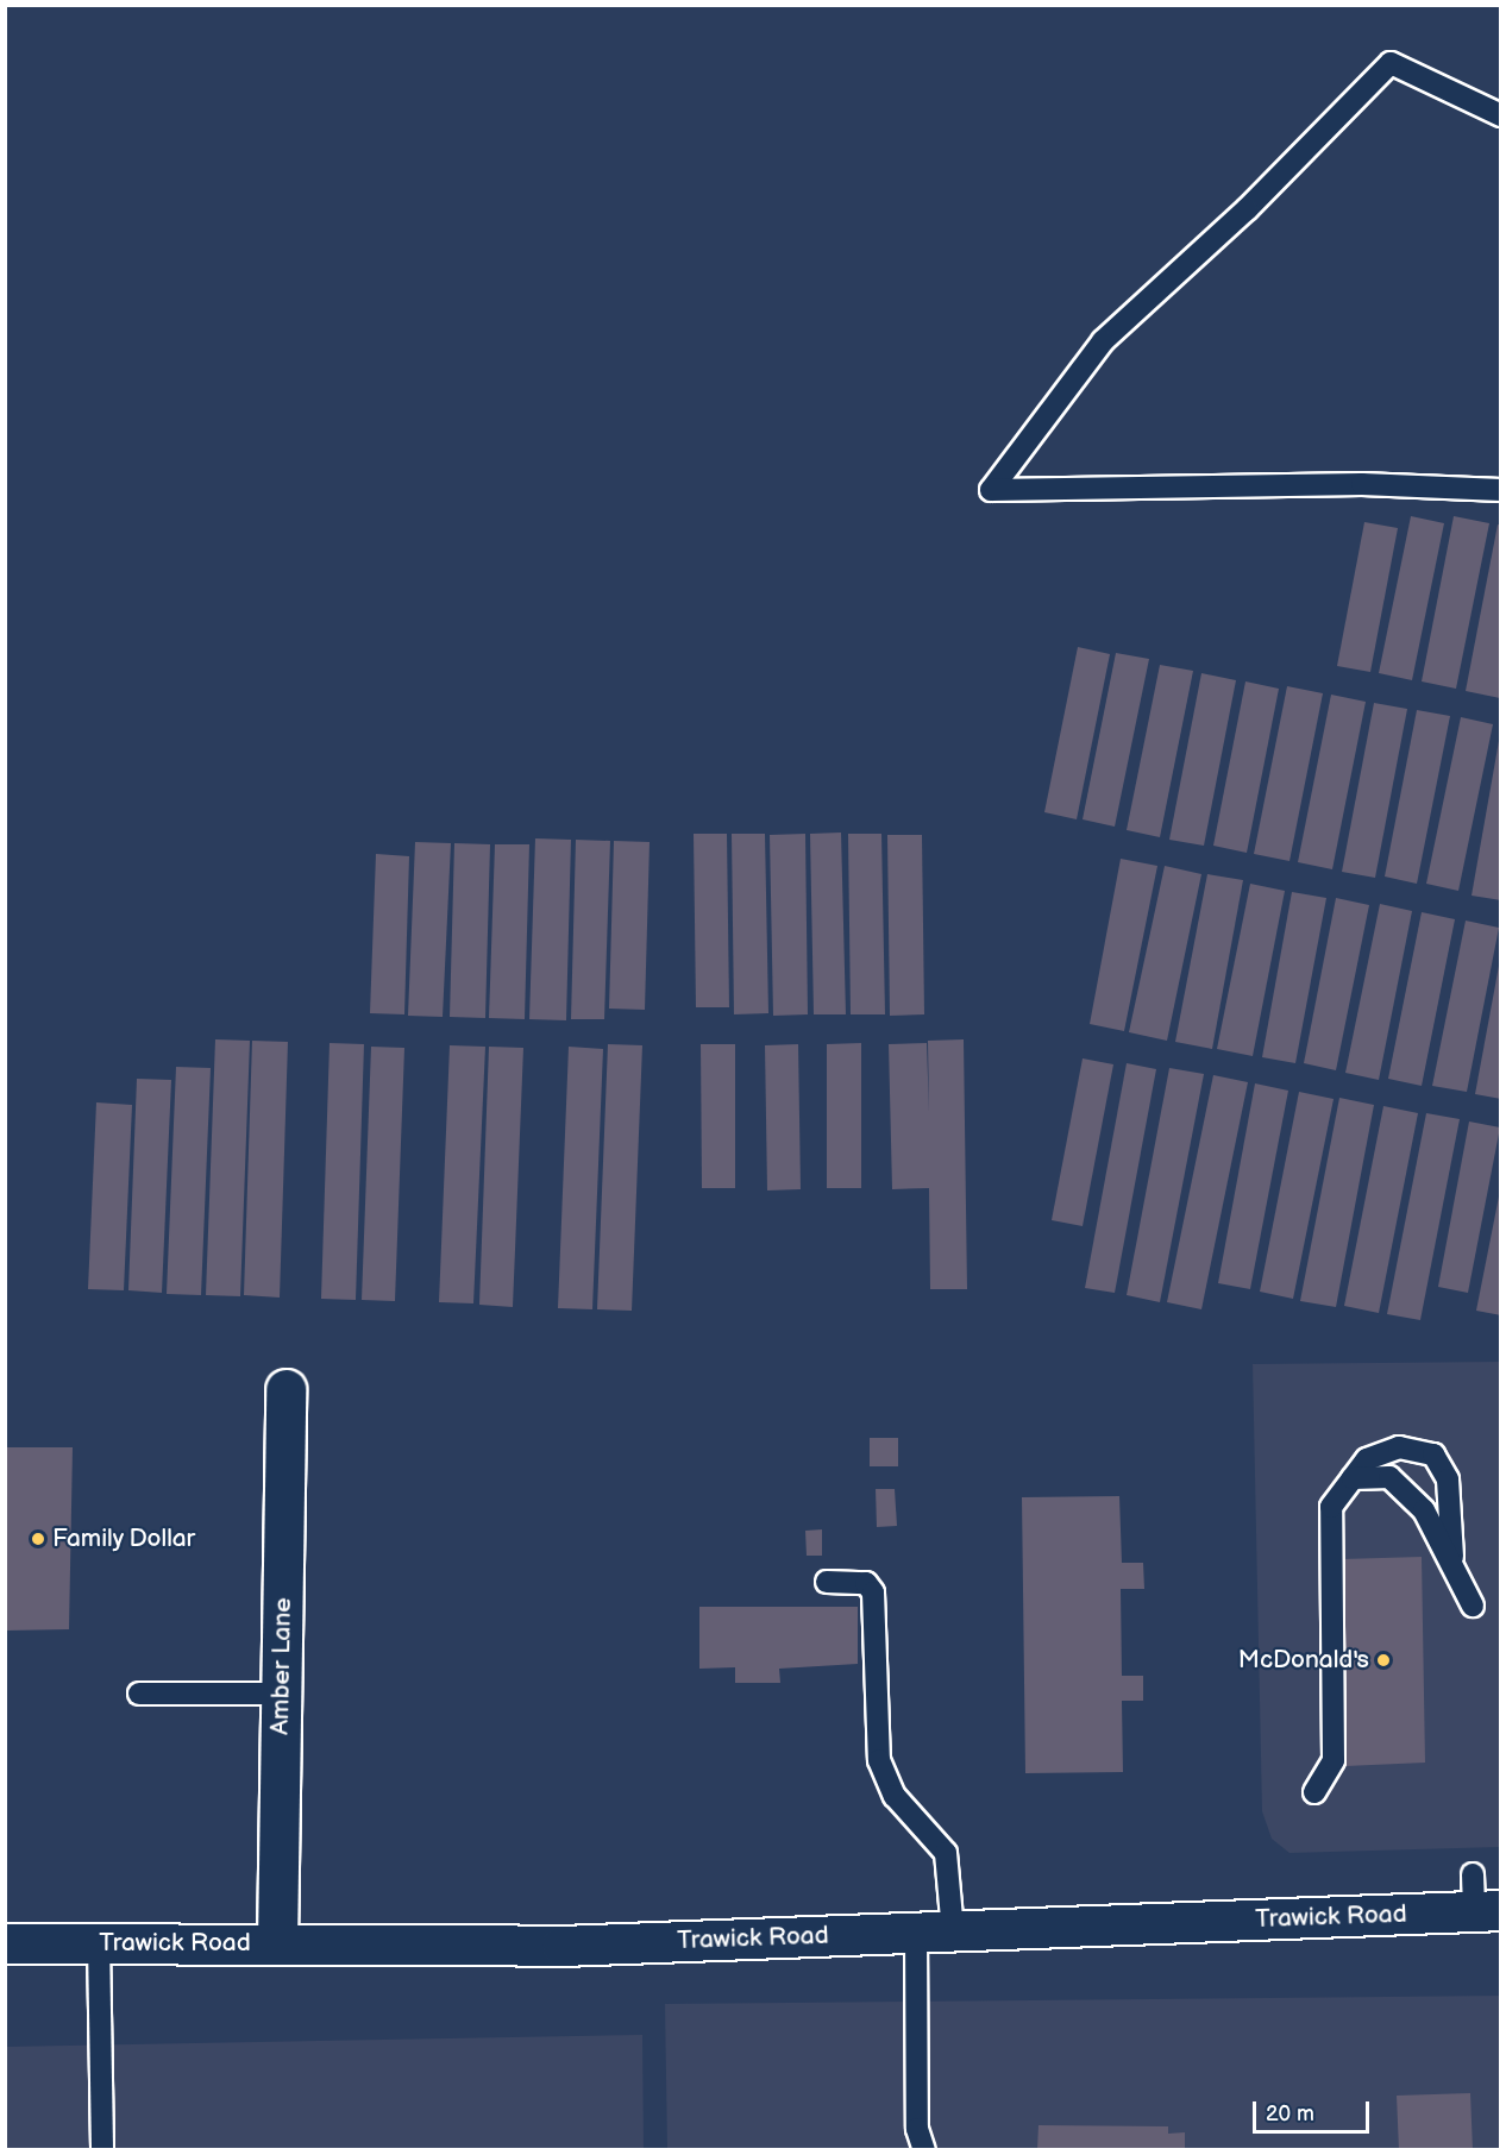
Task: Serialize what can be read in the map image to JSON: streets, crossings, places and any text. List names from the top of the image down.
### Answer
{
  "streets": {
    "street": ["Amber Lane", "Trawick Road"]
  },
  "crossings": [
    ["Amber Lane", "Trawick Road"]
  ],
  "places": ["Family Dollar", "McDonald's"],
  "scale_bar": "20 m"
}
